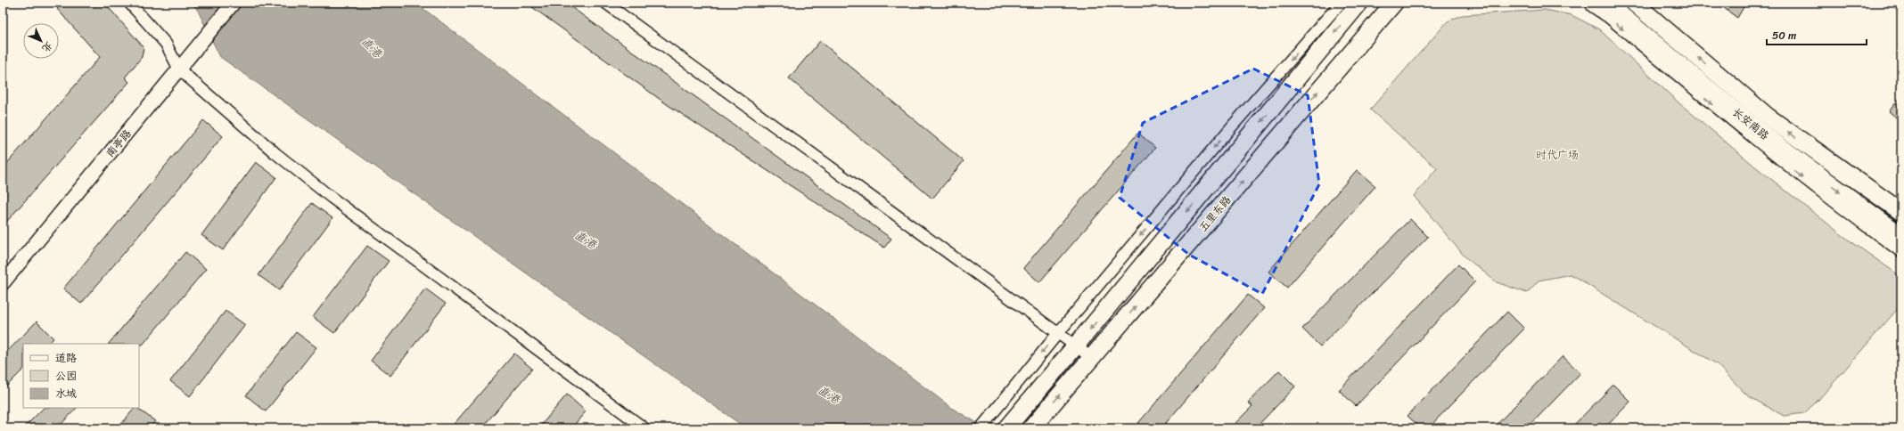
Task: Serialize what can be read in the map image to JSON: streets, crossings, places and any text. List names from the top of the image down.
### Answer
{
  "streets": {
    "main road": ["长安南路", "五里东路"],
    "street": ["南亭路"]
  },
  "water": ["直港"],
  "parks": ["时代广场"],
  "legend": ["道路", "公园", "水域"],
  "scale_bar": "50 m",
  "north": "bottom right"
}
